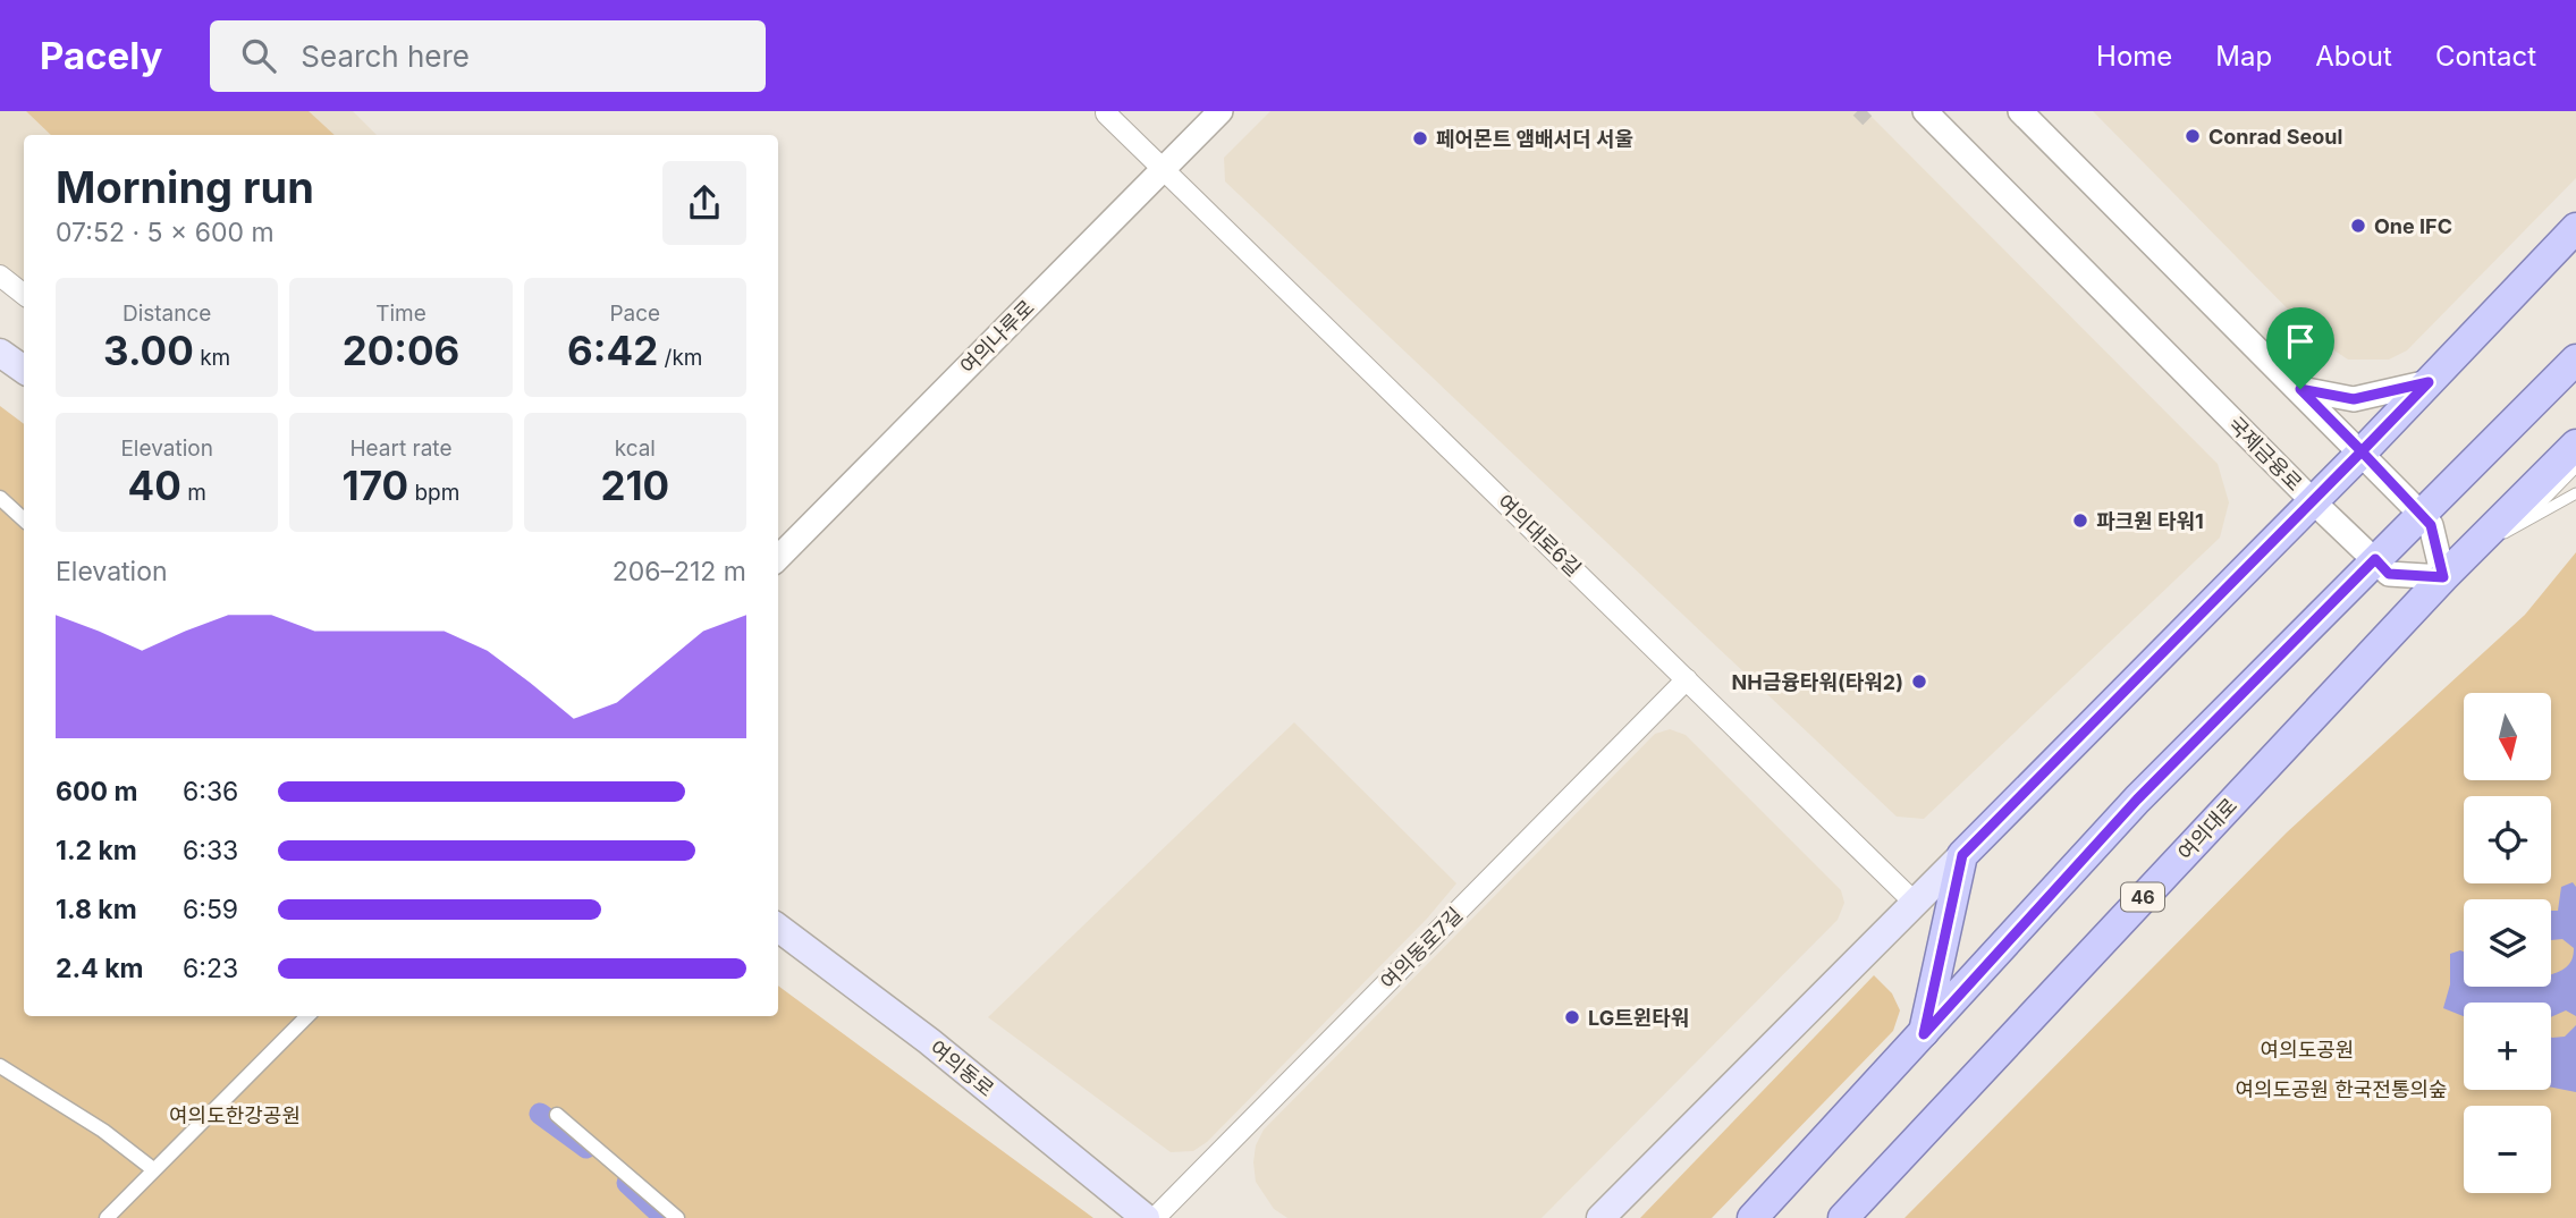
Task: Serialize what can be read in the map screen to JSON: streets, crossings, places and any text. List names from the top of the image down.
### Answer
{
  "streets": {
    "main road": ["여의대로", "46", "여의동로"],
    "street": [
      "여의나루로",
      "국제금융로",
      "여의대로6길",
      "여의동로7길"
    ]
  },
  "crossings": [
    ["여의나루로", "여의대로6길"],
    ["국제금융로", "여의대로"],
    ["여의대로6길", "여의동로7길"]
  ],
  "parks": ["여의도공원", "여의도공원 한국전통의숲", "여의도한강공원"],
  "places": [
    "Conrad Seoul",
    "페어몬트 앰배서더 서울",
    "One IFC",
    "파크원 타워1",
    "NH금융타워(타워2)",
    "LG트윈타워"
  ],
  "north": "bottom",
  "page": {
    "header": "Pacely",
    "search": "Search here",
    "nav": [
      "Home",
      "Map",
      "About",
      "Contact"
    ],
    "heading": ["Morning run", "07:52 · 5 × 600 m"],
    "stats": [
      ["Distance", "3.00 km"],
      ["Time", "20:06"],
      ["Pace", "6:42 /km"],
      ["Elevation", "40 m"],
      ["Heart rate", "170 bpm"],
      ["kcal", "210"]
    ],
    "chart": ["Elevation", "206–212 m"],
    "map_buttons": ["+", "−"],
    "list": [
      {
        "name": "600 m",
        "note": "6:36"
      },
      {
        "name": "1.2 km",
        "note": "6:33"
      },
      {
        "name": "1.8 km",
        "note": "6:59"
      },
      {
        "name": "2.4 km",
        "note": "6:23"
      }
    ]
  }
}
